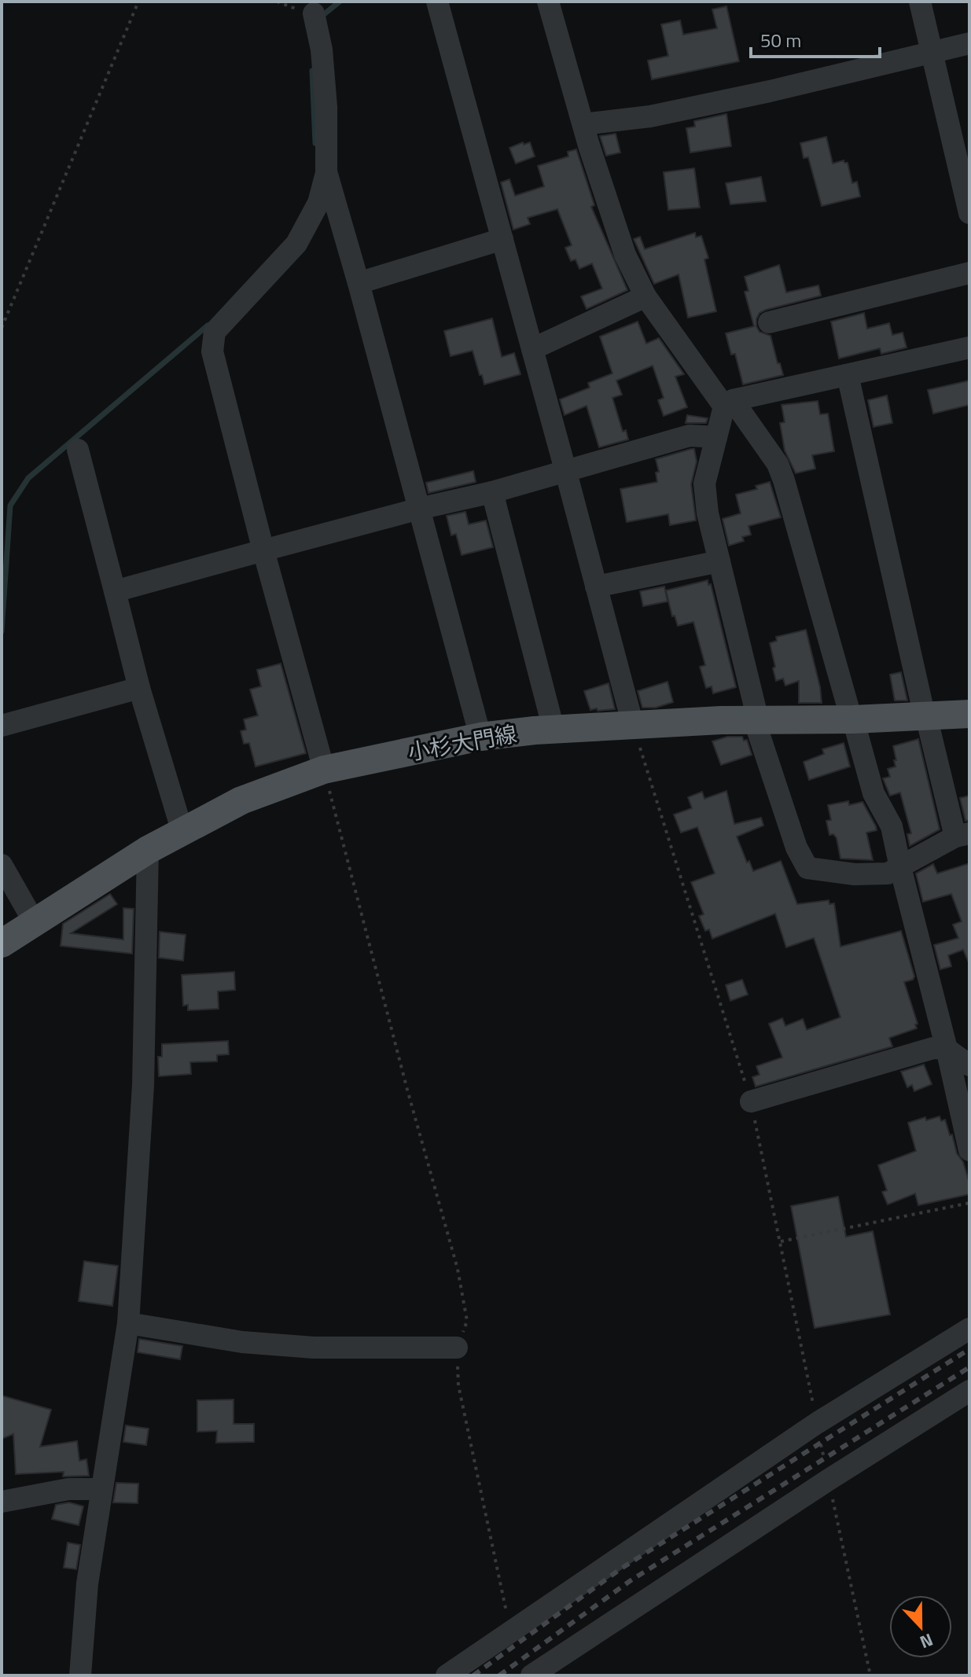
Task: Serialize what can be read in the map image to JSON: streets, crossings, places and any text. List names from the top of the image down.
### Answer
{
  "streets": {
    "main road": ["小杉大門線"]
  },
  "scale_bar": "50 m",
  "north": "bottom"
}
